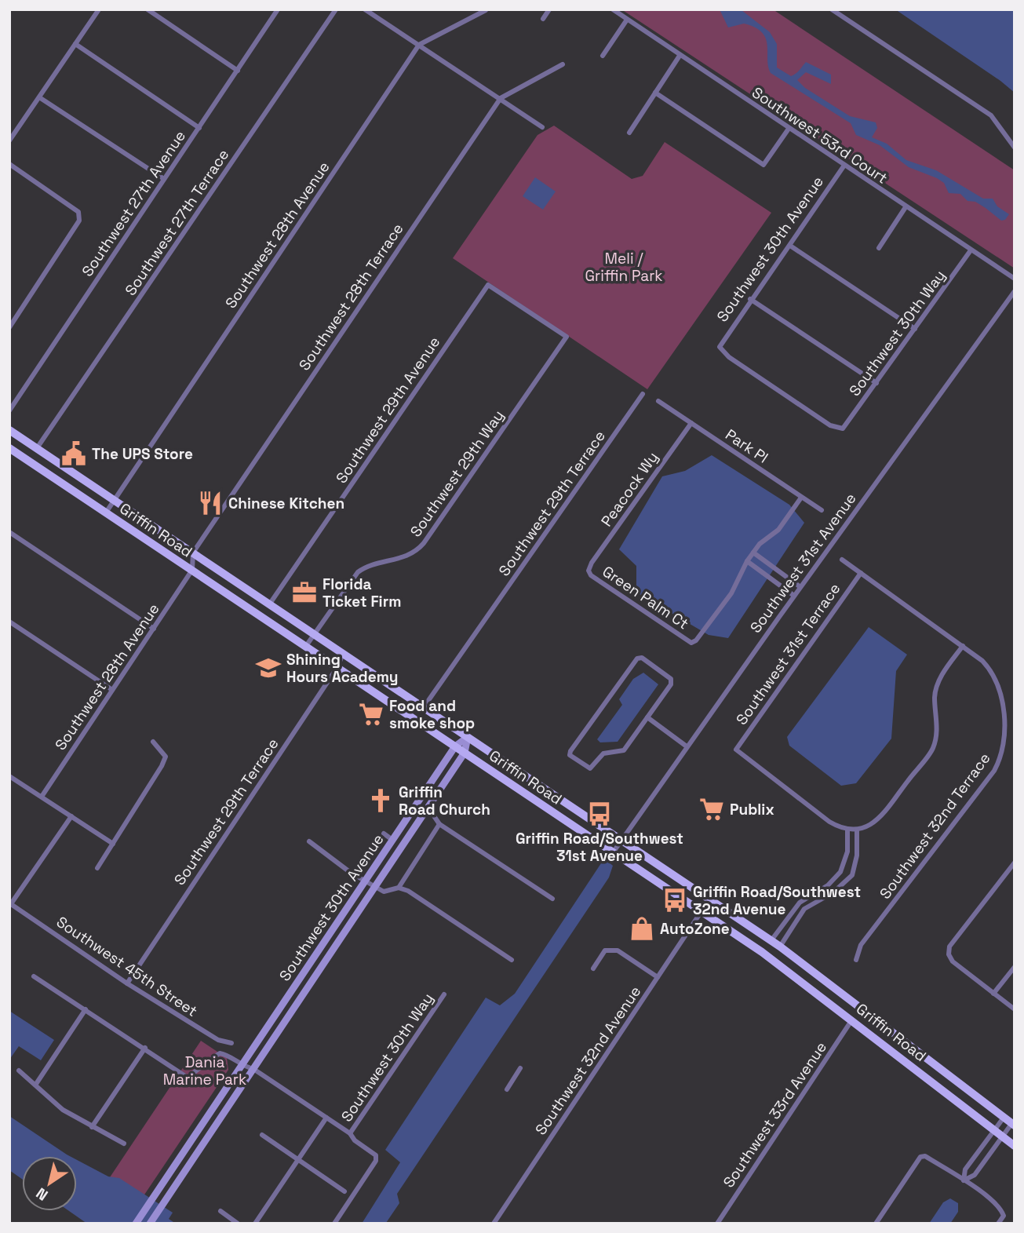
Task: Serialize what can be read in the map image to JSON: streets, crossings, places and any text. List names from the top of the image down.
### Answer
{
  "streets": {
    "main road": ["Southwest 30th Avenue", "Griffin Road"],
    "street": [
      "Southwest 53rd Court",
      "Southwest 27th Avenue",
      "Southwest 27th Terrace",
      "Southwest 28th Avenue",
      "Southwest 28th Terrace",
      "Southwest 30th Way",
      "Southwest 29th Avenue",
      "Park Pl",
      "Southwest 29th Way",
      "Peacock Wy",
      "Southwest 29th Terrace",
      "Southwest 31st Avenue",
      "Green Palm Ct",
      "Southwest 31st Terrace",
      "Southwest 32nd Terrace",
      "Southwest 45th Street",
      "Southwest 32nd Avenue",
      "Southwest 33rd Avenue"
    ]
  },
  "crossings": [
    ["Southwest 53rd Court", "Southwest 30th Avenue"],
    ["Southwest 53rd Court", "Southwest 30th Way"],
    ["Southwest 27th Terrace", "Griffin Road"],
    ["Southwest 28th Avenue", "Griffin Road"],
    ["Southwest 30th Avenue", "Southwest 30th Way"],
    ["Southwest 30th Avenue", "Griffin Road"],
    ["Southwest 28th Terrace", "Griffin Road"],
    ["Southwest 29th Avenue", "Southwest 29th Way"],
    ["Southwest 29th Avenue", "Griffin Road"],
    ["Park Pl", "Peacock Wy"],
    ["Southwest 29th Way", "Griffin Road"],
    ["Peacock Wy", "Green Palm Ct"],
    ["Southwest 29th Terrace", "Griffin Road"],
    ["Southwest 29th Terrace", "Southwest 45th Street"],
    ["Griffin Road", "Southwest 31st Avenue"],
    ["Griffin Road", "Southwest 32nd Avenue"],
    ["Griffin Road", "Southwest 33rd Avenue"],
    ["Southwest 31st Terrace", "Southwest 32nd Terrace"]
  ],
  "parks": ["Meli / Griffin Park", "Dania Marine Park"],
  "places": {
    "public building": ["The UPS Store"],
    "restaurant": ["Chinese Kitchen"],
    "office": ["Florida Ticket Firm"],
    "school or university": ["Shining Hours Academy"],
    "supermarket": ["Food and smoke shop", "Publix"],
    "church": ["Griffin Road Church"],
    "bus stop": ["Griffin Road/Southwest 31st Avenue", "Griffin Road/Southwest 32nd Avenue"],
    "shop": ["AutoZone"]
  },
  "north": "bottom left"
}
